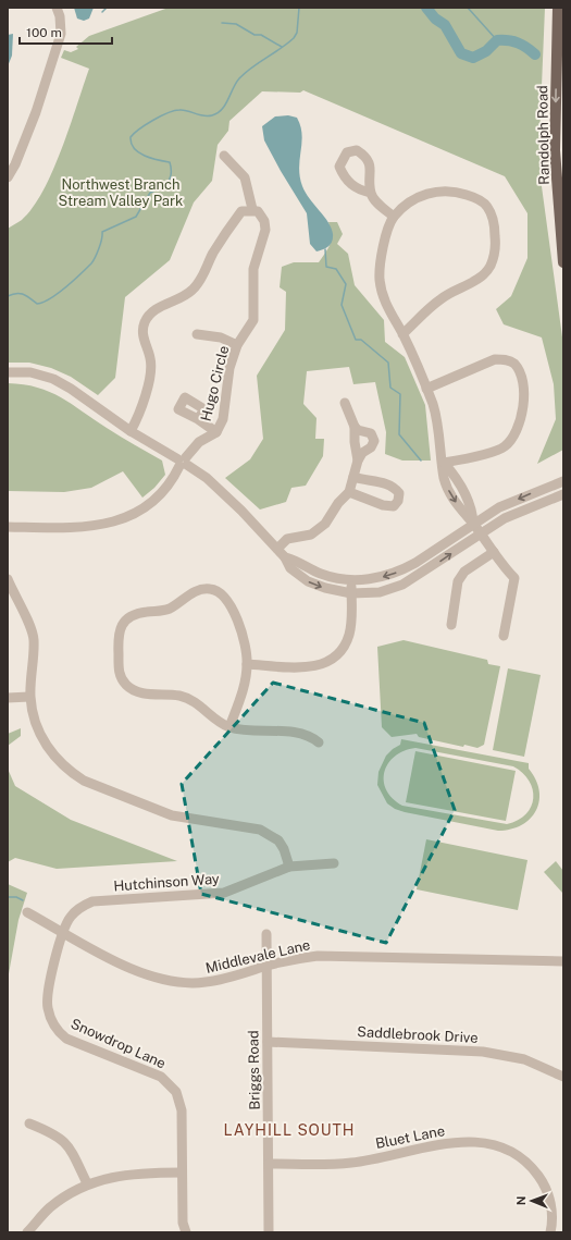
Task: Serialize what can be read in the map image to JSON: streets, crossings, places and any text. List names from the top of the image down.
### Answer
{
  "streets": {
    "main road": ["Randolph Road"],
    "street": [
      "Hugo Circle",
      "Hutchinson Way",
      "Middlevale Lane",
      "Saddlebrook Drive",
      "Snowdrop Lane",
      "Briggs Road",
      "Bluet Lane"
    ]
  },
  "crossings": [
    ["Hutchinson Way", "Middlevale Lane"],
    ["Hutchinson Way", "Snowdrop Lane"],
    ["Middlevale Lane", "Snowdrop Lane"],
    ["Middlevale Lane", "Briggs Road"],
    ["Saddlebrook Drive", "Briggs Road"],
    ["Briggs Road", "Bluet Lane"]
  ],
  "one_way": ["Randolph Road"],
  "districts": ["LAYHILL SOUTH"],
  "parks": ["Northwest Branch Stream Valley Park"],
  "scale_bar": "100 m",
  "north": "left"
}
